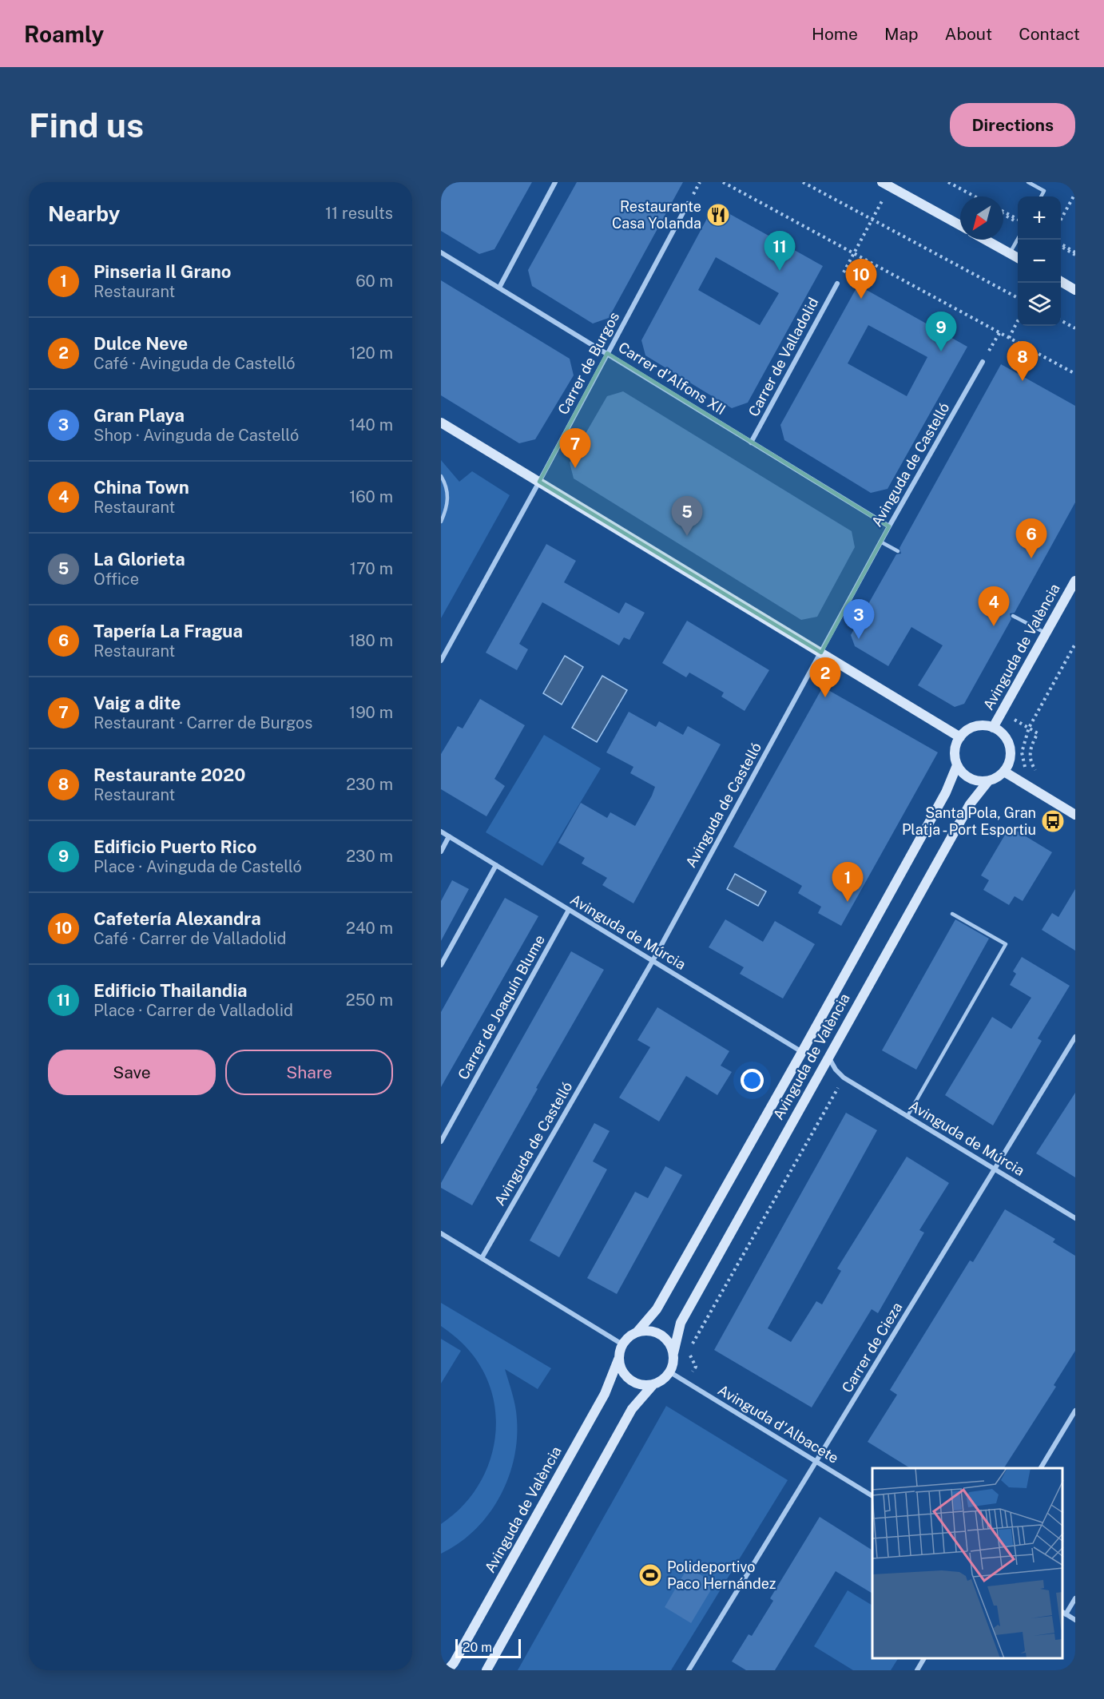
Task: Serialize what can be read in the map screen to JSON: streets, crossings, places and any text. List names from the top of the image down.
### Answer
{
  "streets": {
    "street": [
      "Carrer de Valladolid",
      "Carrer de Burgos",
      "Carrer d'Alfons XII",
      "Avinguda de Castelló",
      "Avinguda de València",
      "Avinguda de Múrcia",
      "Carrer de Joaquín Blume",
      "Carrer de Cieza",
      "Avinguda d'Albacete"
    ]
  },
  "crossings": [
    ["Carrer de Valladolid", "Carrer d'Alfons XII"],
    ["Carrer de Burgos", "Carrer d'Alfons XII"],
    ["Carrer d'Alfons XII", "Avinguda de Castelló"],
    ["Avinguda de Castelló", "Avinguda de Múrcia"],
    ["Avinguda de València", "Avinguda de Múrcia"],
    ["Avinguda de València", "Avinguda d'Albacete"],
    ["Avinguda de Múrcia", "Carrer de Joaquín Blume"],
    ["Avinguda de Múrcia", "Carrer de Cieza"],
    ["Carrer de Cieza", "Avinguda d'Albacete"]
  ],
  "places": {
    "restaurant": ["Restaurante Casa Yolanda"],
    "bus stop": ["Santa Pola, Gran Platja - Port Esportiu"],
    "sports": ["Polideportivo Paco Hernández"]
  },
  "scale_bar": "20 m",
  "north": "bottom left",
  "page": {
    "header": "Roamly",
    "nav": [
      "Home",
      "Map",
      "About",
      "Contact"
    ],
    "buttons": [
      "Directions",
      ["Save", "Share"]
    ],
    "title": "Find us",
    "heading": ["Nearby", "11 results"],
    "map_buttons": ["+", "−"],
    "pins": [
      "11",
      "10",
      "9",
      "8",
      "7",
      "5",
      "6",
      "4",
      "3",
      "2",
      "1"
    ],
    "list": [
      {
        "mark": "1",
        "name": "Pinseria Il Grano",
        "note": "Restaurant",
        "value": "60 m"
      },
      {
        "mark": "2",
        "name": "Dulce Neve",
        "note": "Café · Avinguda de Castelló",
        "value": "120 m"
      },
      {
        "mark": "3",
        "name": "Gran Playa",
        "note": "Shop · Avinguda de Castelló",
        "value": "140 m"
      },
      {
        "mark": "4",
        "name": "China Town",
        "note": "Restaurant",
        "value": "160 m"
      },
      {
        "mark": "5",
        "name": "La Glorieta",
        "note": "Office",
        "value": "170 m"
      },
      {
        "mark": "6",
        "name": "Tapería La Fragua",
        "note": "Restaurant",
        "value": "180 m"
      },
      {
        "mark": "7",
        "name": "Vaig a dite",
        "note": "Restaurant · Carrer de Burgos",
        "value": "190 m"
      },
      {
        "mark": "8",
        "name": "Restaurante 2020",
        "note": "Restaurant",
        "value": "230 m"
      },
      {
        "mark": "9",
        "name": "Edificio Puerto Rico",
        "note": "Place · Avinguda de Castelló",
        "value": "230 m"
      },
      {
        "mark": "10",
        "name": "Cafetería Alexandra",
        "note": "Café · Carrer de Valladolid",
        "value": "240 m"
      },
      {
        "mark": "11",
        "name": "Edificio Thailandia",
        "note": "Place · Carrer de Valladolid",
        "value": "250 m"
      }
    ],
    "scale": "20 m"
  }
}
